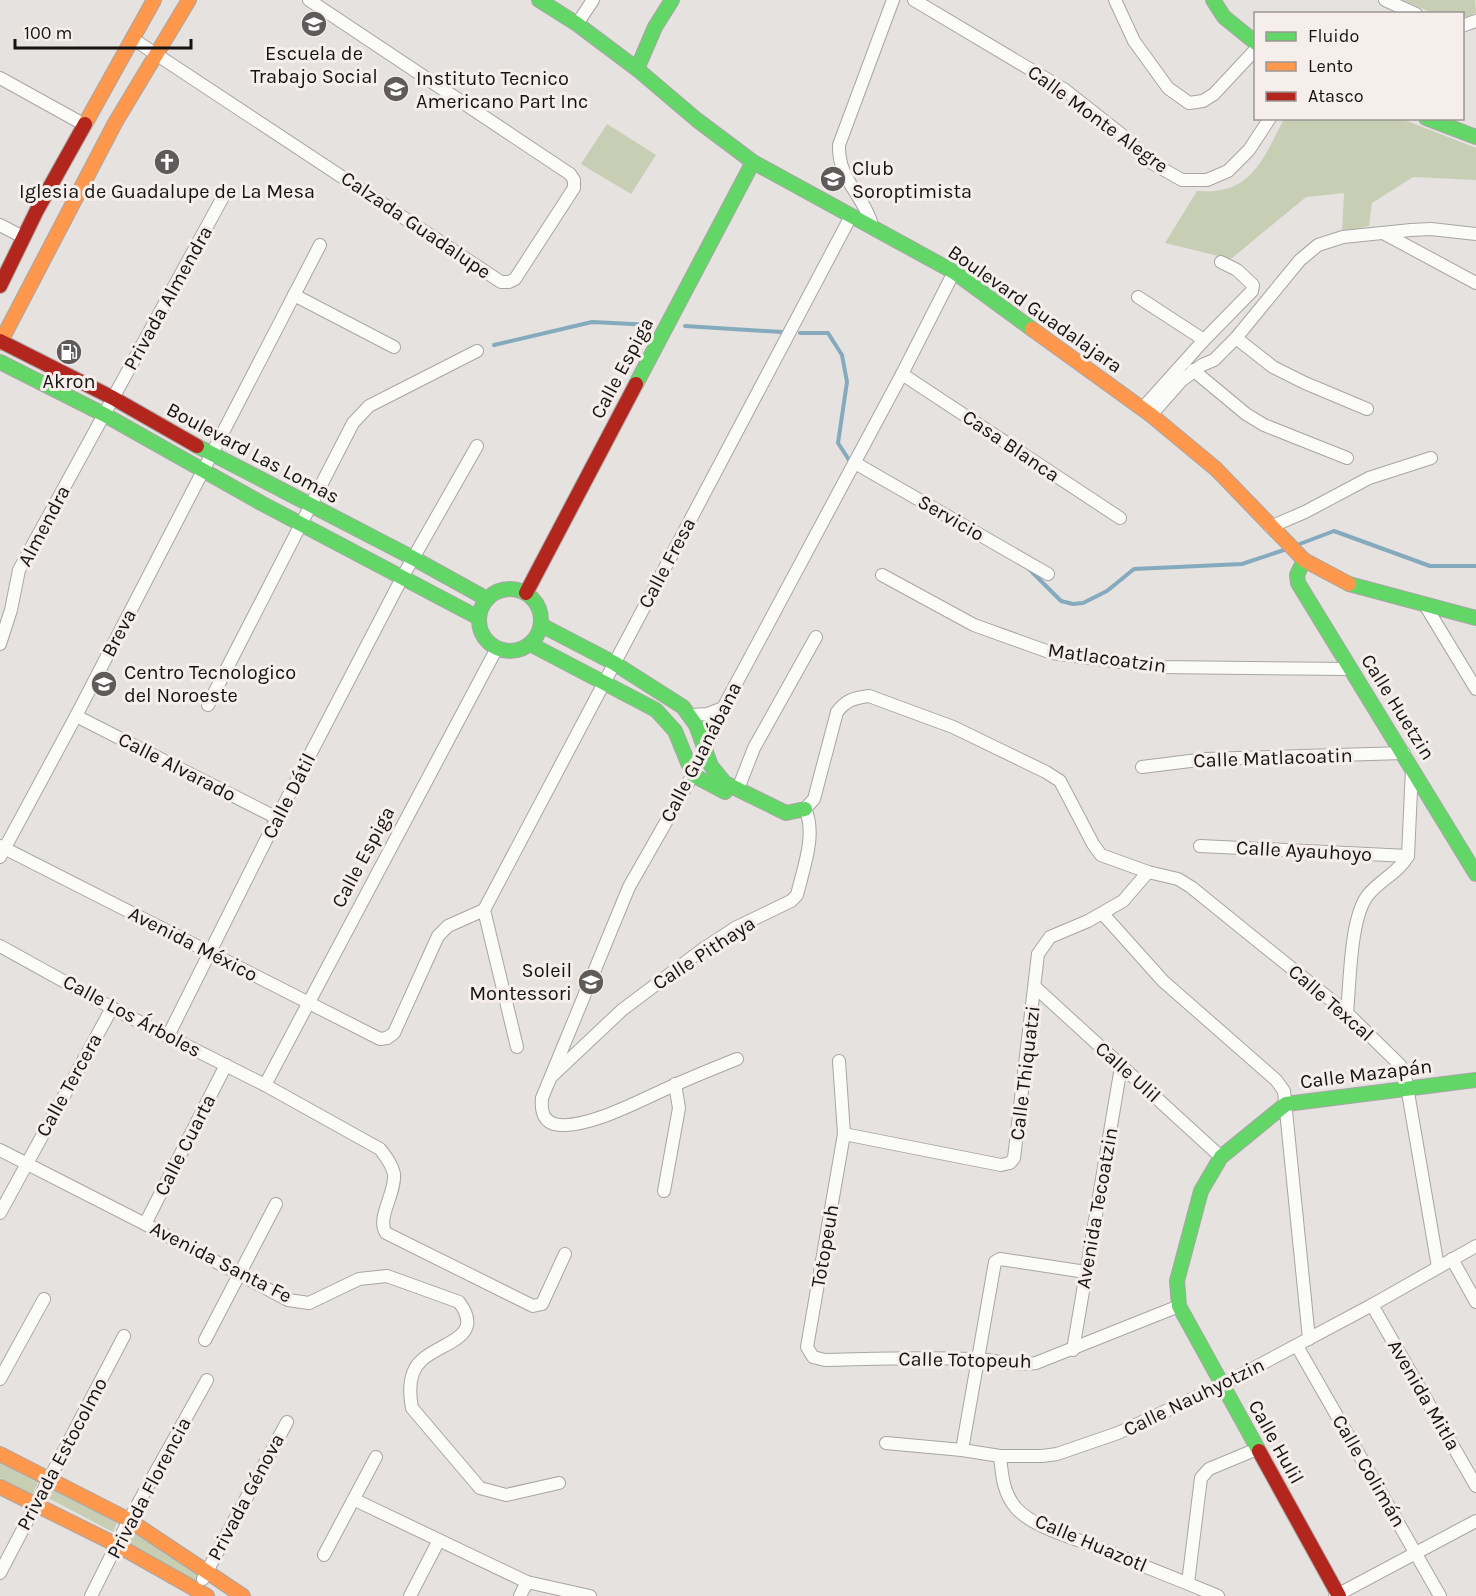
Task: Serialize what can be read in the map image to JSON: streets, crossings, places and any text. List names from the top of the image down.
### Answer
{
  "streets": {
    "main road": [
      "Boulevard Guadalajara",
      "Calle Espiga",
      "Boulevard Las Lomas",
      "Calle Huetzin",
      "Calle Mazapán",
      "Calle Hulil"
    ],
    "street": [
      "Calle Monte Alegre",
      "Calzada Guadalupe",
      "Privada Almendra",
      "Casa Blanca",
      "Servicio",
      "Almendra",
      "Calle Fresa",
      "Breva",
      "Matlacoatzin",
      "Calle Guanábana",
      "Calle Matlacoatin",
      "Calle Alvarado",
      "Calle Dátil",
      "Calle Ayauhoyo",
      "Avenida México",
      "Calle Pithaya",
      "Calle Texcal",
      "Calle Los Árboles",
      "Calle Ulil",
      "Calle Thiquatzi",
      "Calle Tercera",
      "Calle Cuarta",
      "Avenida Tecoatzin",
      "Totopeuh",
      "Avenida Santa Fe",
      "Calle Totopeuh",
      "Avenida Mitla",
      "Calle Nauhyotzin",
      "Privada Estocolmo",
      "Calle Colimán",
      "Privada Florencia",
      "Privada Génova",
      "Calle Huazotl"
    ]
  },
  "crossings": [
    ["Privada Almendra", "Boulevard Las Lomas"],
    ["Privada Almendra", "Almendra"],
    ["Boulevard Guadalajara", "Calle Espiga"],
    ["Boulevard Guadalajara", "Calle Fresa"],
    ["Boulevard Guadalajara", "Calle Huetzin"],
    ["Boulevard Guadalajara", "Calle Guanábana"],
    ["Calle Espiga", "Boulevard Las Lomas"],
    ["Calle Espiga", "Avenida México"],
    ["Calle Espiga", "Calle Los Árboles"],
    ["Casa Blanca", "Calle Guanábana"],
    ["Boulevard Las Lomas", "Almendra"],
    ["Boulevard Las Lomas", "Breva"],
    ["Boulevard Las Lomas", "Calle Dátil"],
    ["Servicio", "Calle Guanábana"],
    ["Calle Fresa", "Avenida México"],
    ["Breva", "Calle Alvarado"],
    ["Breva", "Avenida México"],
    ["Matlacoatzin", "Calle Huetzin"],
    ["Calle Huetzin", "Calle Matlacoatin"],
    ["Calle Guanábana", "Calle Pithaya"],
    ["Calle Alvarado", "Calle Dátil"],
    ["Calle Dátil", "Avenida México"],
    ["Calle Dátil", "Calle Los Árboles"],
    ["Calle Pithaya", "Calle Texcal"],
    ["Calle Texcal", "Calle Thiquatzi"],
    ["Calle Texcal", "Calle Mazapán"],
    ["Calle Texcal", "Calle Nauhyotzin"],
    ["Calle Los Árboles", "Calle Tercera"],
    ["Calle Los Árboles", "Calle Cuarta"],
    ["Calle Ulil", "Calle Thiquatzi"],
    ["Calle Ulil", "Calle Mazapán"],
    ["Calle Ulil", "Avenida Tecoatzin"],
    ["Calle Thiquatzi", "Totopeuh"],
    ["Calle Mazapán", "Calle Totopeuh"],
    ["Calle Mazapán", "Calle Hulil"],
    ["Calle Tercera", "Avenida Santa Fe"],
    ["Calle Cuarta", "Avenida Santa Fe"],
    ["Avenida Tecoatzin", "Calle Totopeuh"],
    ["Totopeuh", "Calle Totopeuh"],
    ["Calle Totopeuh", "Calle Hulil"],
    ["Avenida Mitla", "Calle Nauhyotzin"],
    ["Calle Nauhyotzin", "Calle Hulil"],
    ["Calle Nauhyotzin", "Calle Colimán"],
    ["Calle Nauhyotzin", "Calle Huazotl"]
  ],
  "places": {
    "school or university": [
      "Escuela de Trabajo Social",
      "Instituto Tecnico Americano Part Inc",
      "Club Soroptimista",
      "Centro Tecnologico del Noroeste",
      "Soleil Montessori"
    ],
    "church": ["Iglesia de Guadalupe de La Mesa"],
    "fuel station": ["Akron"]
  },
  "legend": ["Fluido", "Lento", "Atasco"],
  "scale_bar": "100 m"
}
